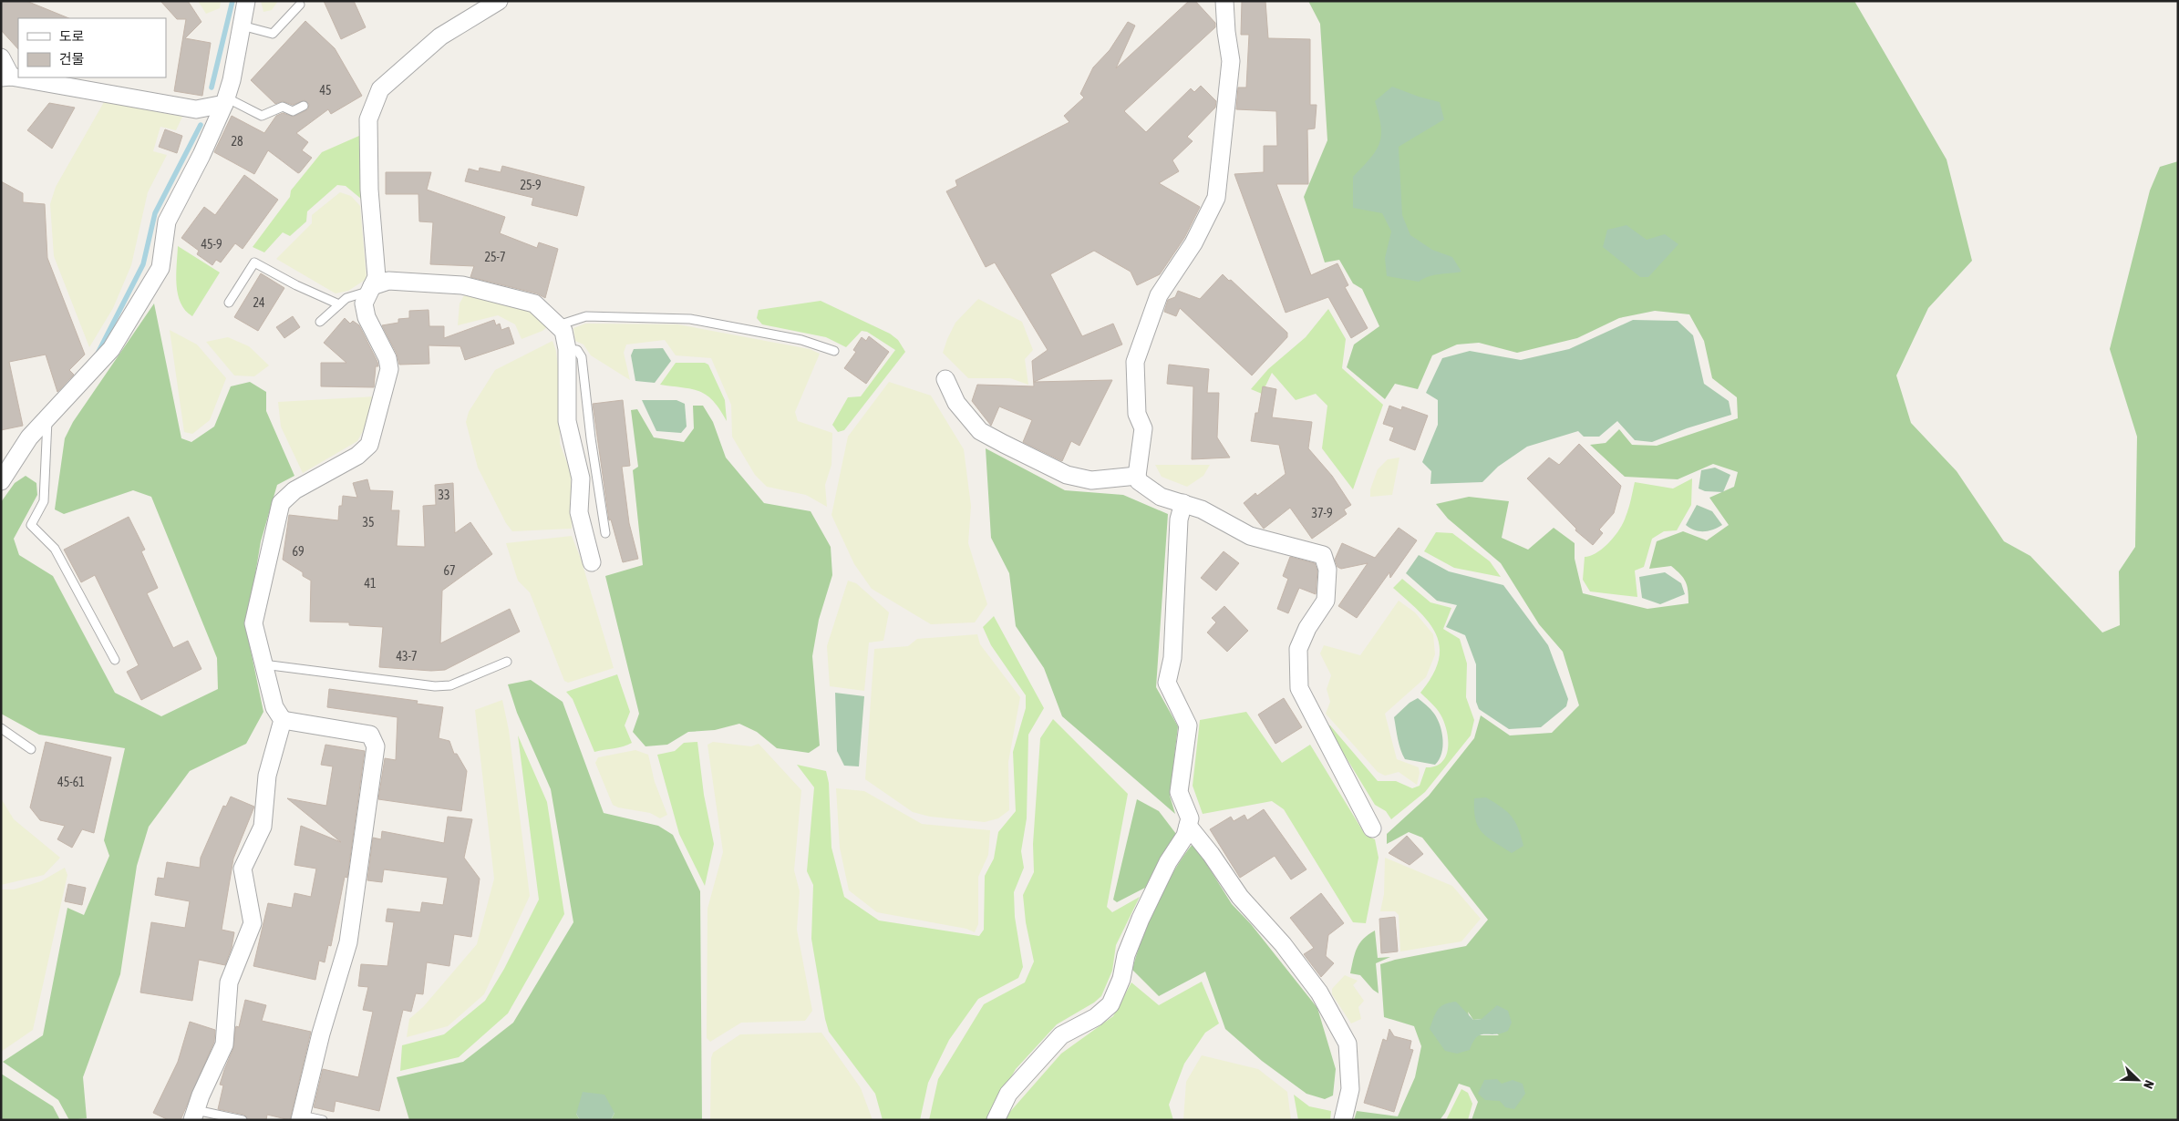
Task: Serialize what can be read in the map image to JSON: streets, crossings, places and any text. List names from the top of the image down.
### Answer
{
  "house_numbers": [
    "45",
    "28",
    "25-9",
    "45-9",
    "25-7",
    "24",
    "33",
    "37-9",
    "35",
    "69",
    "67",
    "41",
    "43-7",
    "45-61"
  ],
  "legend": ["도로", "건물"],
  "north": "bottom right"
}
